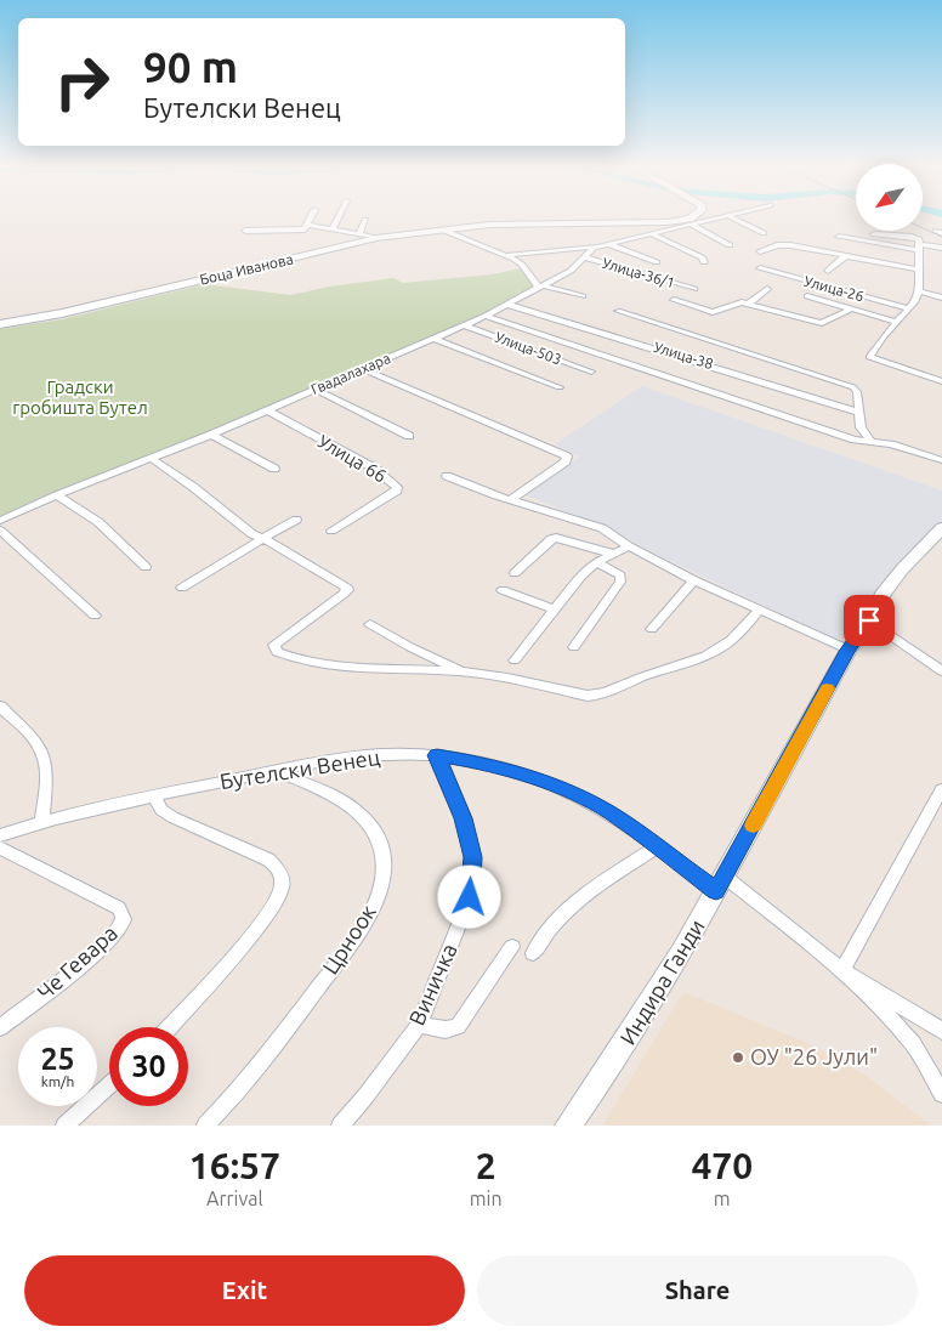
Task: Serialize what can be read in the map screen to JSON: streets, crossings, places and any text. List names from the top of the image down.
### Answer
{
  "streets": {
    "street": [
      "Боца Иванова",
      "Улица-36/1",
      "Улица-26",
      "Улица-503",
      "Улица-38",
      "Гвадалахара",
      "Улица 66",
      "Бутелски Венец",
      "Црноок",
      "Че Гевара",
      "Индира Ганди",
      "Виничка"
    ]
  },
  "crossings": [
    ["Боца Иванова", "Гвадалахара"],
    ["Улица-36/1", "Гвадалахара"],
    ["Улица-503", "Гвадалахара"],
    ["Улица-38", "Гвадалахара"],
    ["Гвадалахара", "Улица 66"],
    ["Бутелски Венец", "Црноок"],
    ["Бутелски Венец", "Индира Ганди"],
    ["Бутелски Венец", "Виничка"]
  ],
  "parks": ["Градски гробишта Бутел"],
  "places": ["ОУ \"26 Јули\""],
  "north": "bottom left",
  "page": {
    "turn": ["90 m", "Бутелски Венец"],
    "speed": "25 km/h",
    "limit": "30",
    "eta": [
      "16:57",
      "Arrival",
      "2",
      "min",
      "470",
      "m"
    ],
    "buttons": ["Exit", "Share"]
  }
}
